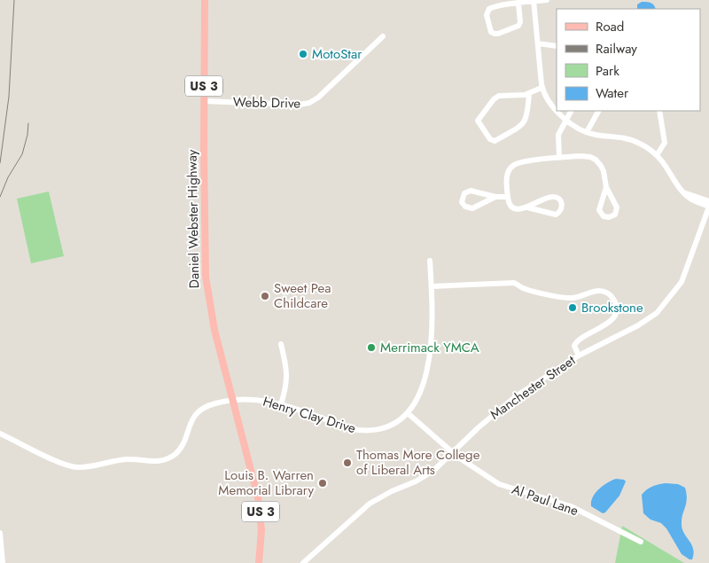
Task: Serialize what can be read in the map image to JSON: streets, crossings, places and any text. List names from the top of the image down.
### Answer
{
  "streets": {
    "main road": ["US 3", "Daniel Webster Highway"],
    "street": [
      "Webb Drive",
      "Manchester Street",
      "Henry Clay Drive",
      "Al Paul Lane"
    ]
  },
  "crossings": [
    ["Webb Drive", "Daniel Webster Highway"],
    ["Daniel Webster Highway", "Henry Clay Drive"],
    ["Manchester Street", "Al Paul Lane"]
  ],
  "places": [
    "MotoStar",
    "Sweet Pea Childcare",
    "Brookstone",
    "Merrimack YMCA",
    "Thomas More College of Liberal Arts",
    "Louis B. Warren Memorial Library"
  ],
  "legend": [
    "Road",
    "Railway",
    "Park",
    "Water"
  ]
}
